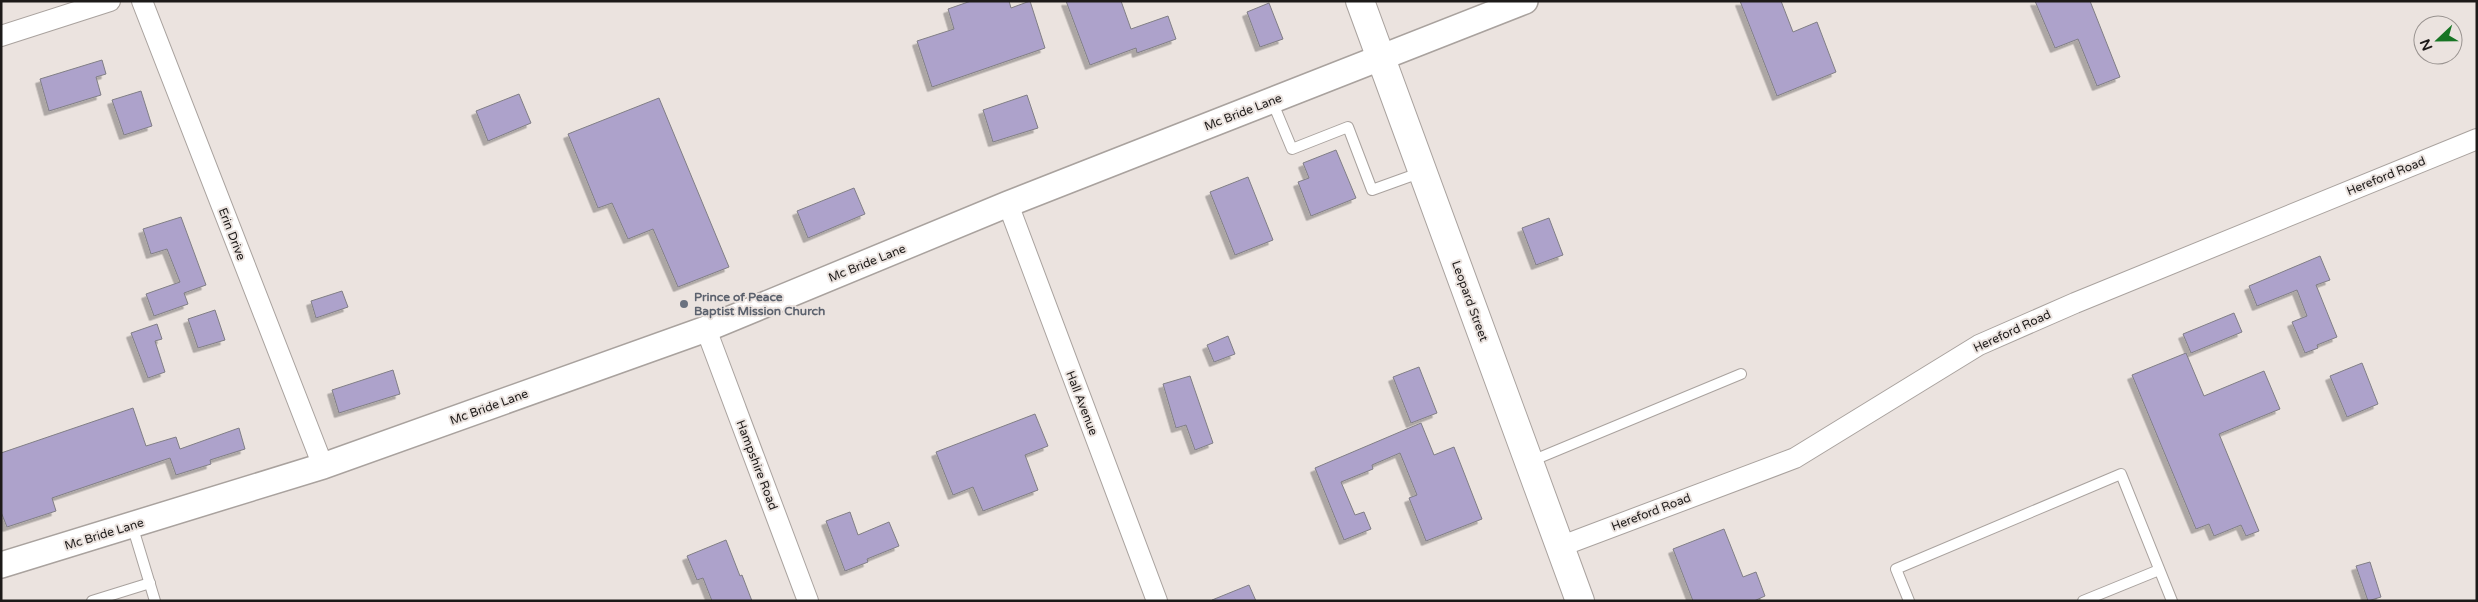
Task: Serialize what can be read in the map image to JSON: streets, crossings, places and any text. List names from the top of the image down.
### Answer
{
  "streets": {
    "main road": ["Leopard Street"],
    "street": [
      "Mc Bride Lane",
      "Hereford Road",
      "Erin Drive",
      "Hall Avenue",
      "Hampshire Road"
    ]
  },
  "crossings": [
    ["Mc Bride Lane", "Erin Drive"],
    ["Mc Bride Lane", "Leopard Street"],
    ["Mc Bride Lane", "Hall Avenue"],
    ["Mc Bride Lane", "Hampshire Road"],
    ["Hereford Road", "Leopard Street"]
  ],
  "places": ["Prince of Peace Baptist Mission Church"],
  "north": "left"
}
